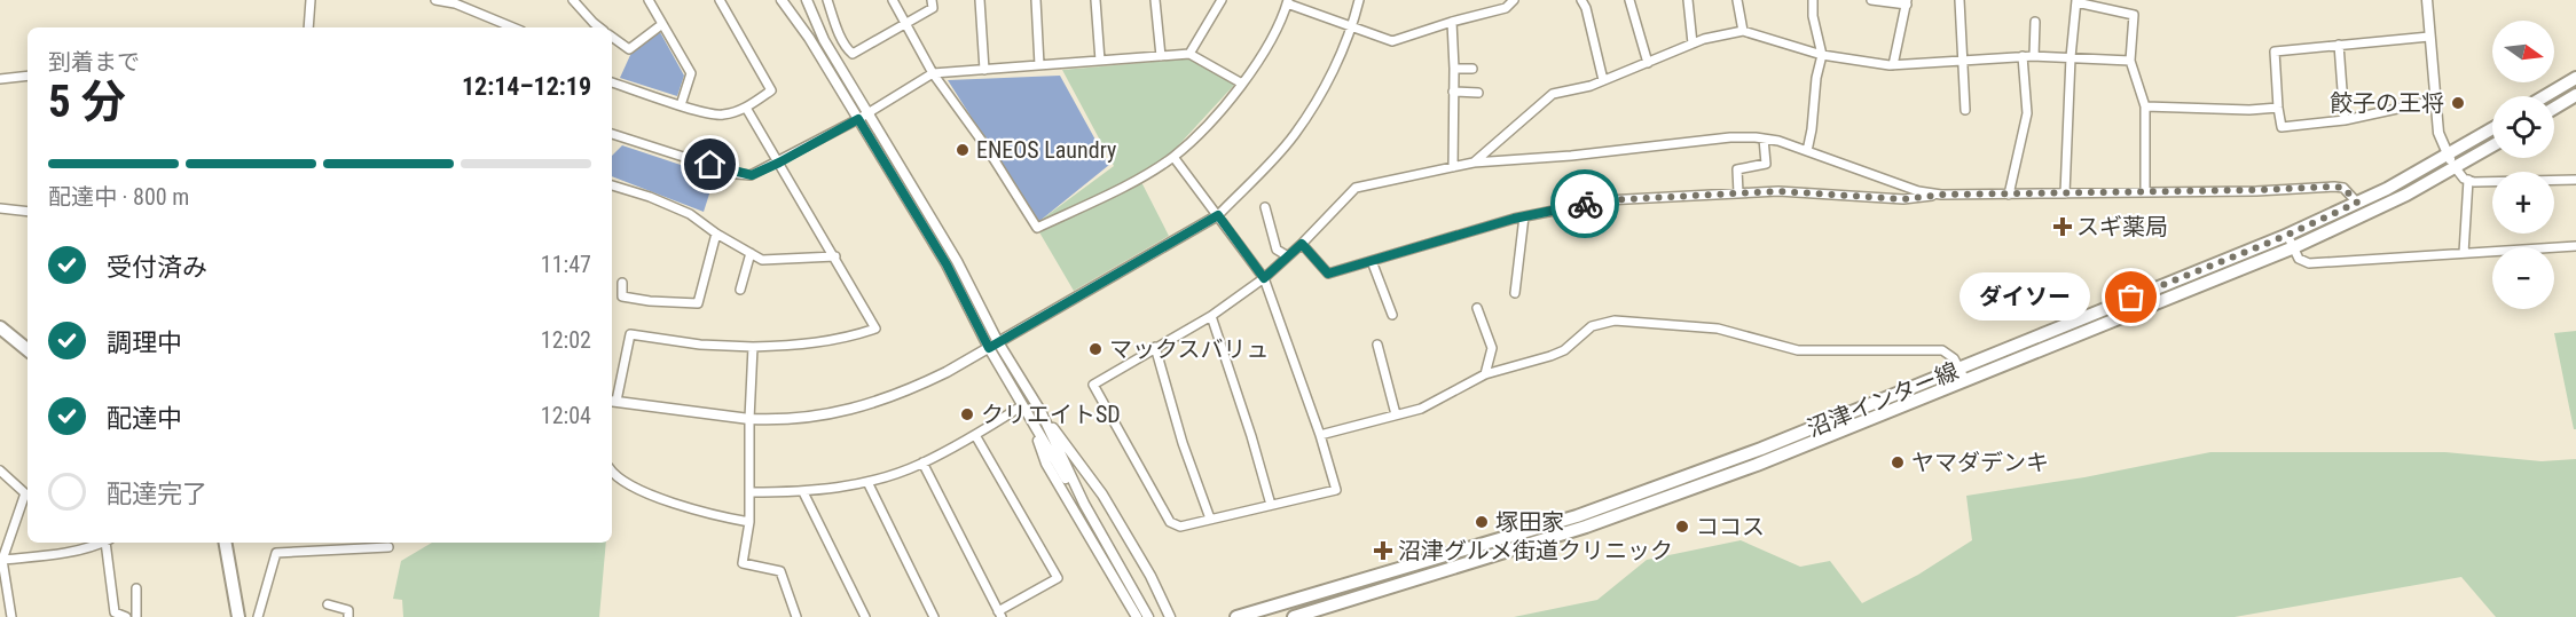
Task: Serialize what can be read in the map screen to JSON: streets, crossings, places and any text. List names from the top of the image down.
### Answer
{
  "streets": {
    "main road": ["沼津インター線"]
  },
  "places": {
    "other": [
      "餃子の王将",
      "ENEOS Laundry",
      "ダイソー",
      "マックスバリュ",
      "クリエイトSD",
      "ヤマダデンキ",
      "塚田家",
      "ココス"
    ],
    "health": ["スギ薬局", "沼津グルメ街道クリニック"]
  },
  "north": "right",
  "page": {
    "map_buttons": ["+", "−"],
    "heading": ["5 分", "到着まで", "12:14–12:19"],
    "bar": "配達中 · 800 m",
    "list": [
      ["受付済み", "11:47"],
      ["調理中", "12:02"],
      ["配達中", "12:04"],
      "配達完了"
    ],
    "bubble": "ダイソー"
  }
}
